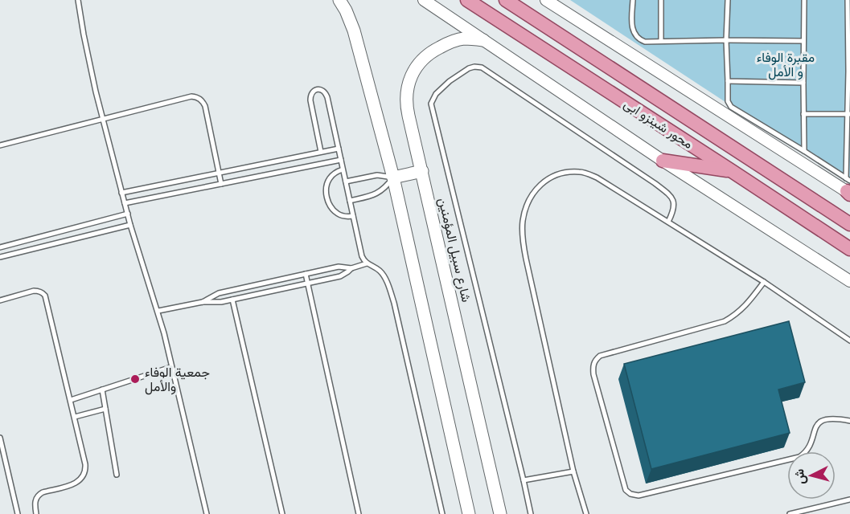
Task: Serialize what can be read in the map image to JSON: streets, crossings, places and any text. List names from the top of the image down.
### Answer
{
  "streets": {
    "main road": ["محور شينزو ابى", "شارع سبيل المؤمنين"]
  },
  "parks": ["مقبرة الوفاء و الأمل"],
  "places": ["جمعية الوفاء والأمل"],
  "north": "left"
}
